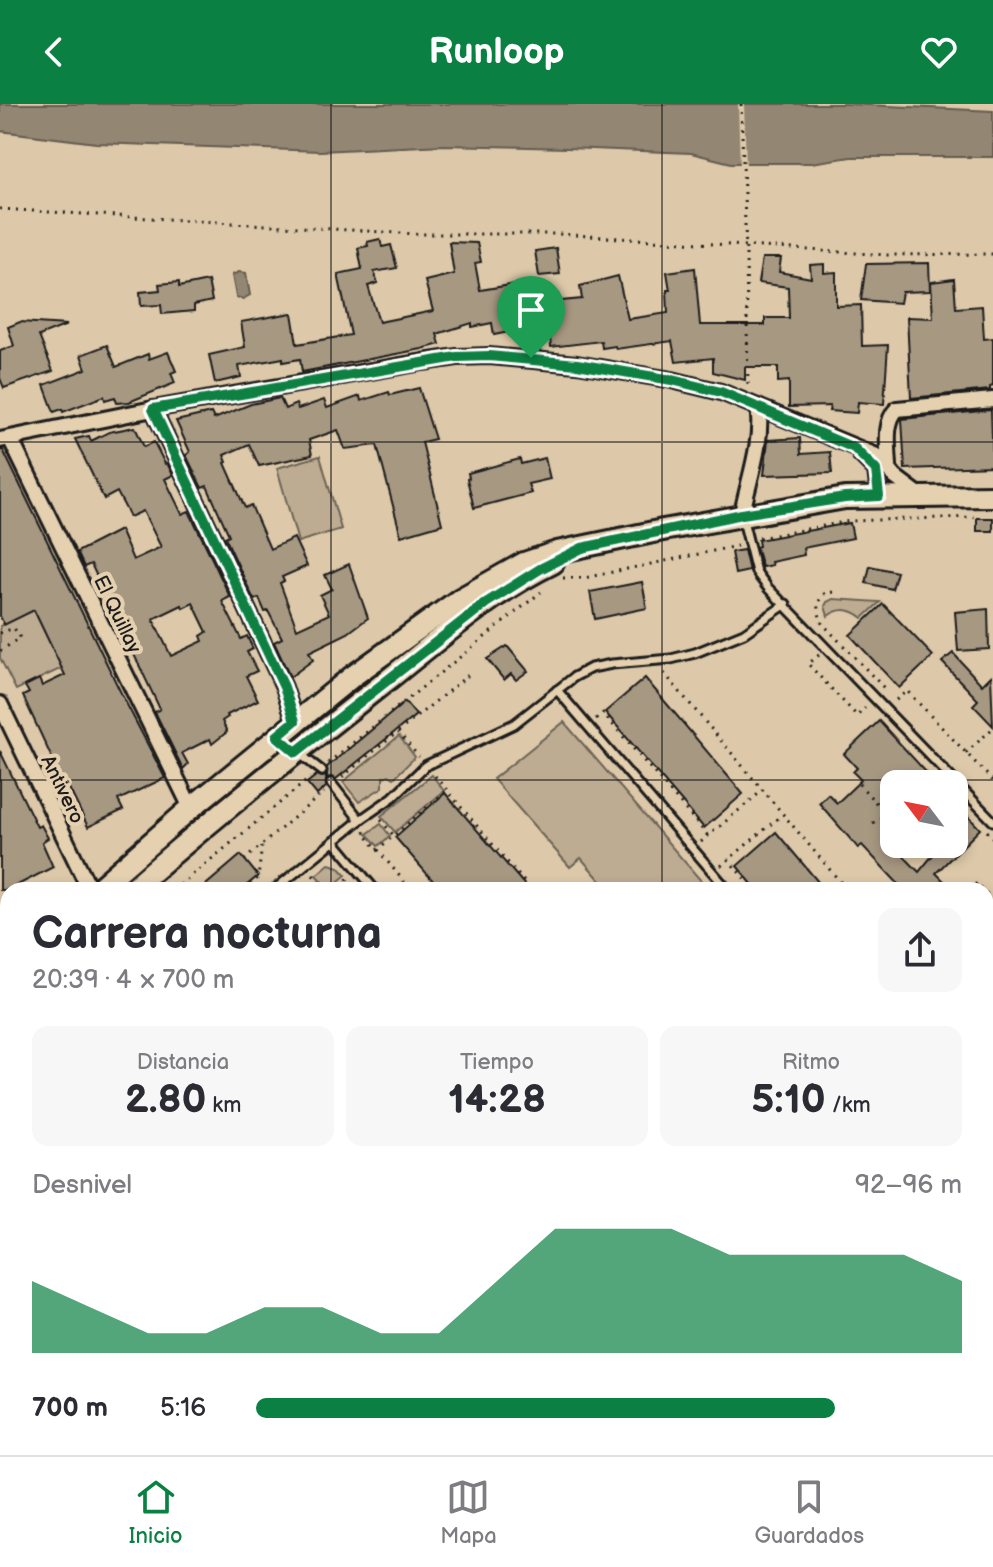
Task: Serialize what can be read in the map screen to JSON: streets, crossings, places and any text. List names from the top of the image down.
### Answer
{
  "streets": {
    "street": ["El Quillay", "Antivero"]
  },
  "north": "top left",
  "page": {
    "header": "Runloop",
    "heading": ["Carrera nocturna", "20:39 · 4 × 700 m"],
    "stats": [
      ["Distancia", "2.80 km"],
      ["Tiempo", "14:28"],
      ["Ritmo", "5:10 /km"]
    ],
    "chart": ["Desnivel", "92–96 m"],
    "list": [
      {
        "name": "700 m",
        "note": "5:16"
      }
    ],
    "tabs": ["Inicio", "Mapa", "Guardados"]
  }
}
